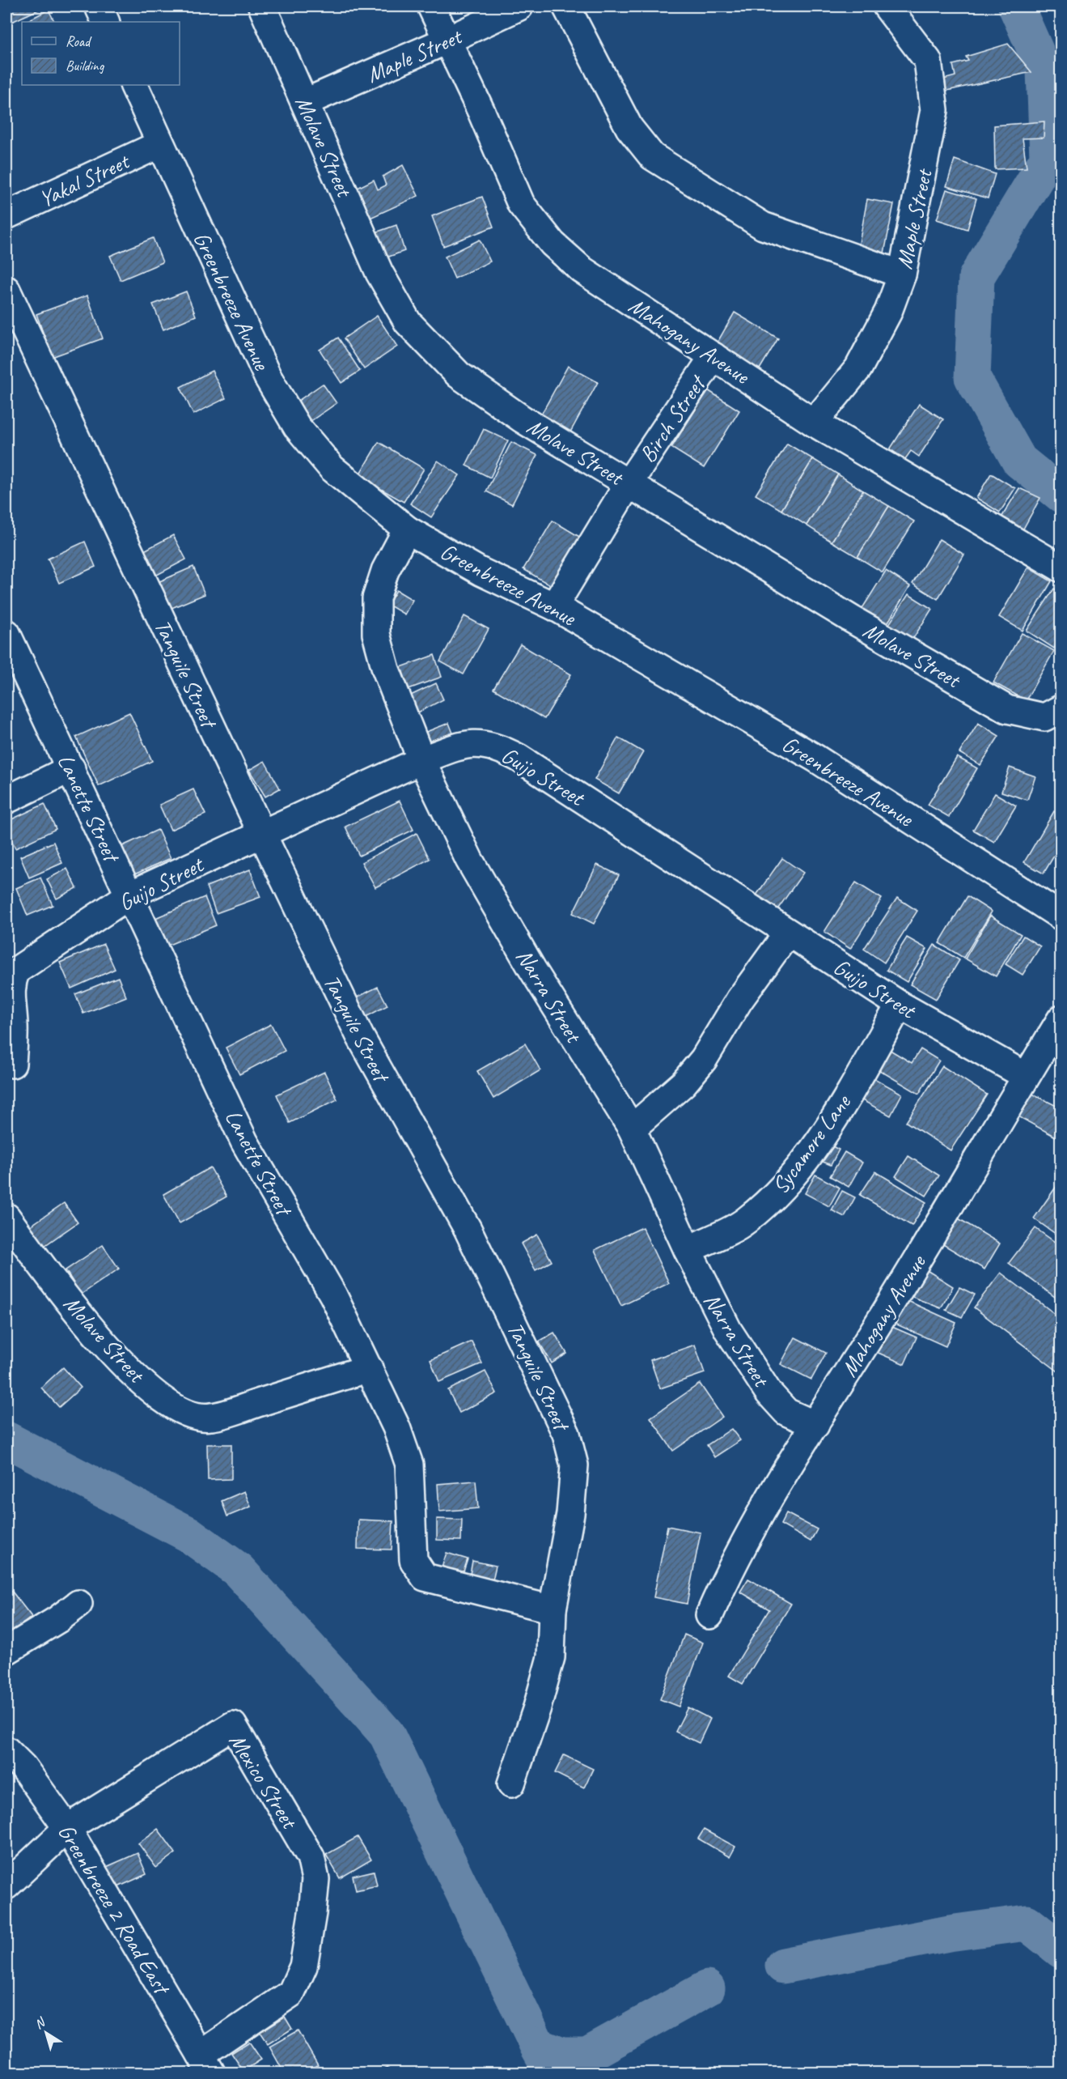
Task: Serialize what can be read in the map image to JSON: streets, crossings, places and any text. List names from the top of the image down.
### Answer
{
  "streets": {
    "street": [
      "Maple Street",
      "Molave Street",
      "Yakal Street",
      "Greenbreeze Avenue",
      "Mahogany Avenue",
      "Birch Street",
      "Tanguile Street",
      "Guijo Street",
      "Lanette Street",
      "Narra Street",
      "Sycamore Lane",
      "Mexico Street",
      "Greenbreeze 2 Road East"
    ]
  },
  "crossings": [
    ["Maple Street", "Molave Street"],
    ["Maple Street", "Mahogany Avenue"],
    ["Molave Street", "Birch Street"],
    ["Molave Street", "Lanette Street"],
    ["Yakal Street", "Greenbreeze Avenue"],
    ["Greenbreeze Avenue", "Birch Street"],
    ["Greenbreeze Avenue", "Narra Street"],
    ["Mahogany Avenue", "Birch Street"],
    ["Mahogany Avenue", "Guijo Street"],
    ["Mahogany Avenue", "Narra Street"],
    ["Tanguile Street", "Guijo Street"],
    ["Tanguile Street", "Lanette Street"],
    ["Guijo Street", "Lanette Street"],
    ["Guijo Street", "Narra Street"],
    ["Guijo Street", "Sycamore Lane"],
    ["Narra Street", "Sycamore Lane"],
    ["Mexico Street", "Greenbreeze 2 Road East"]
  ],
  "legend": ["Road", "Building"],
  "north": "top left"
}
